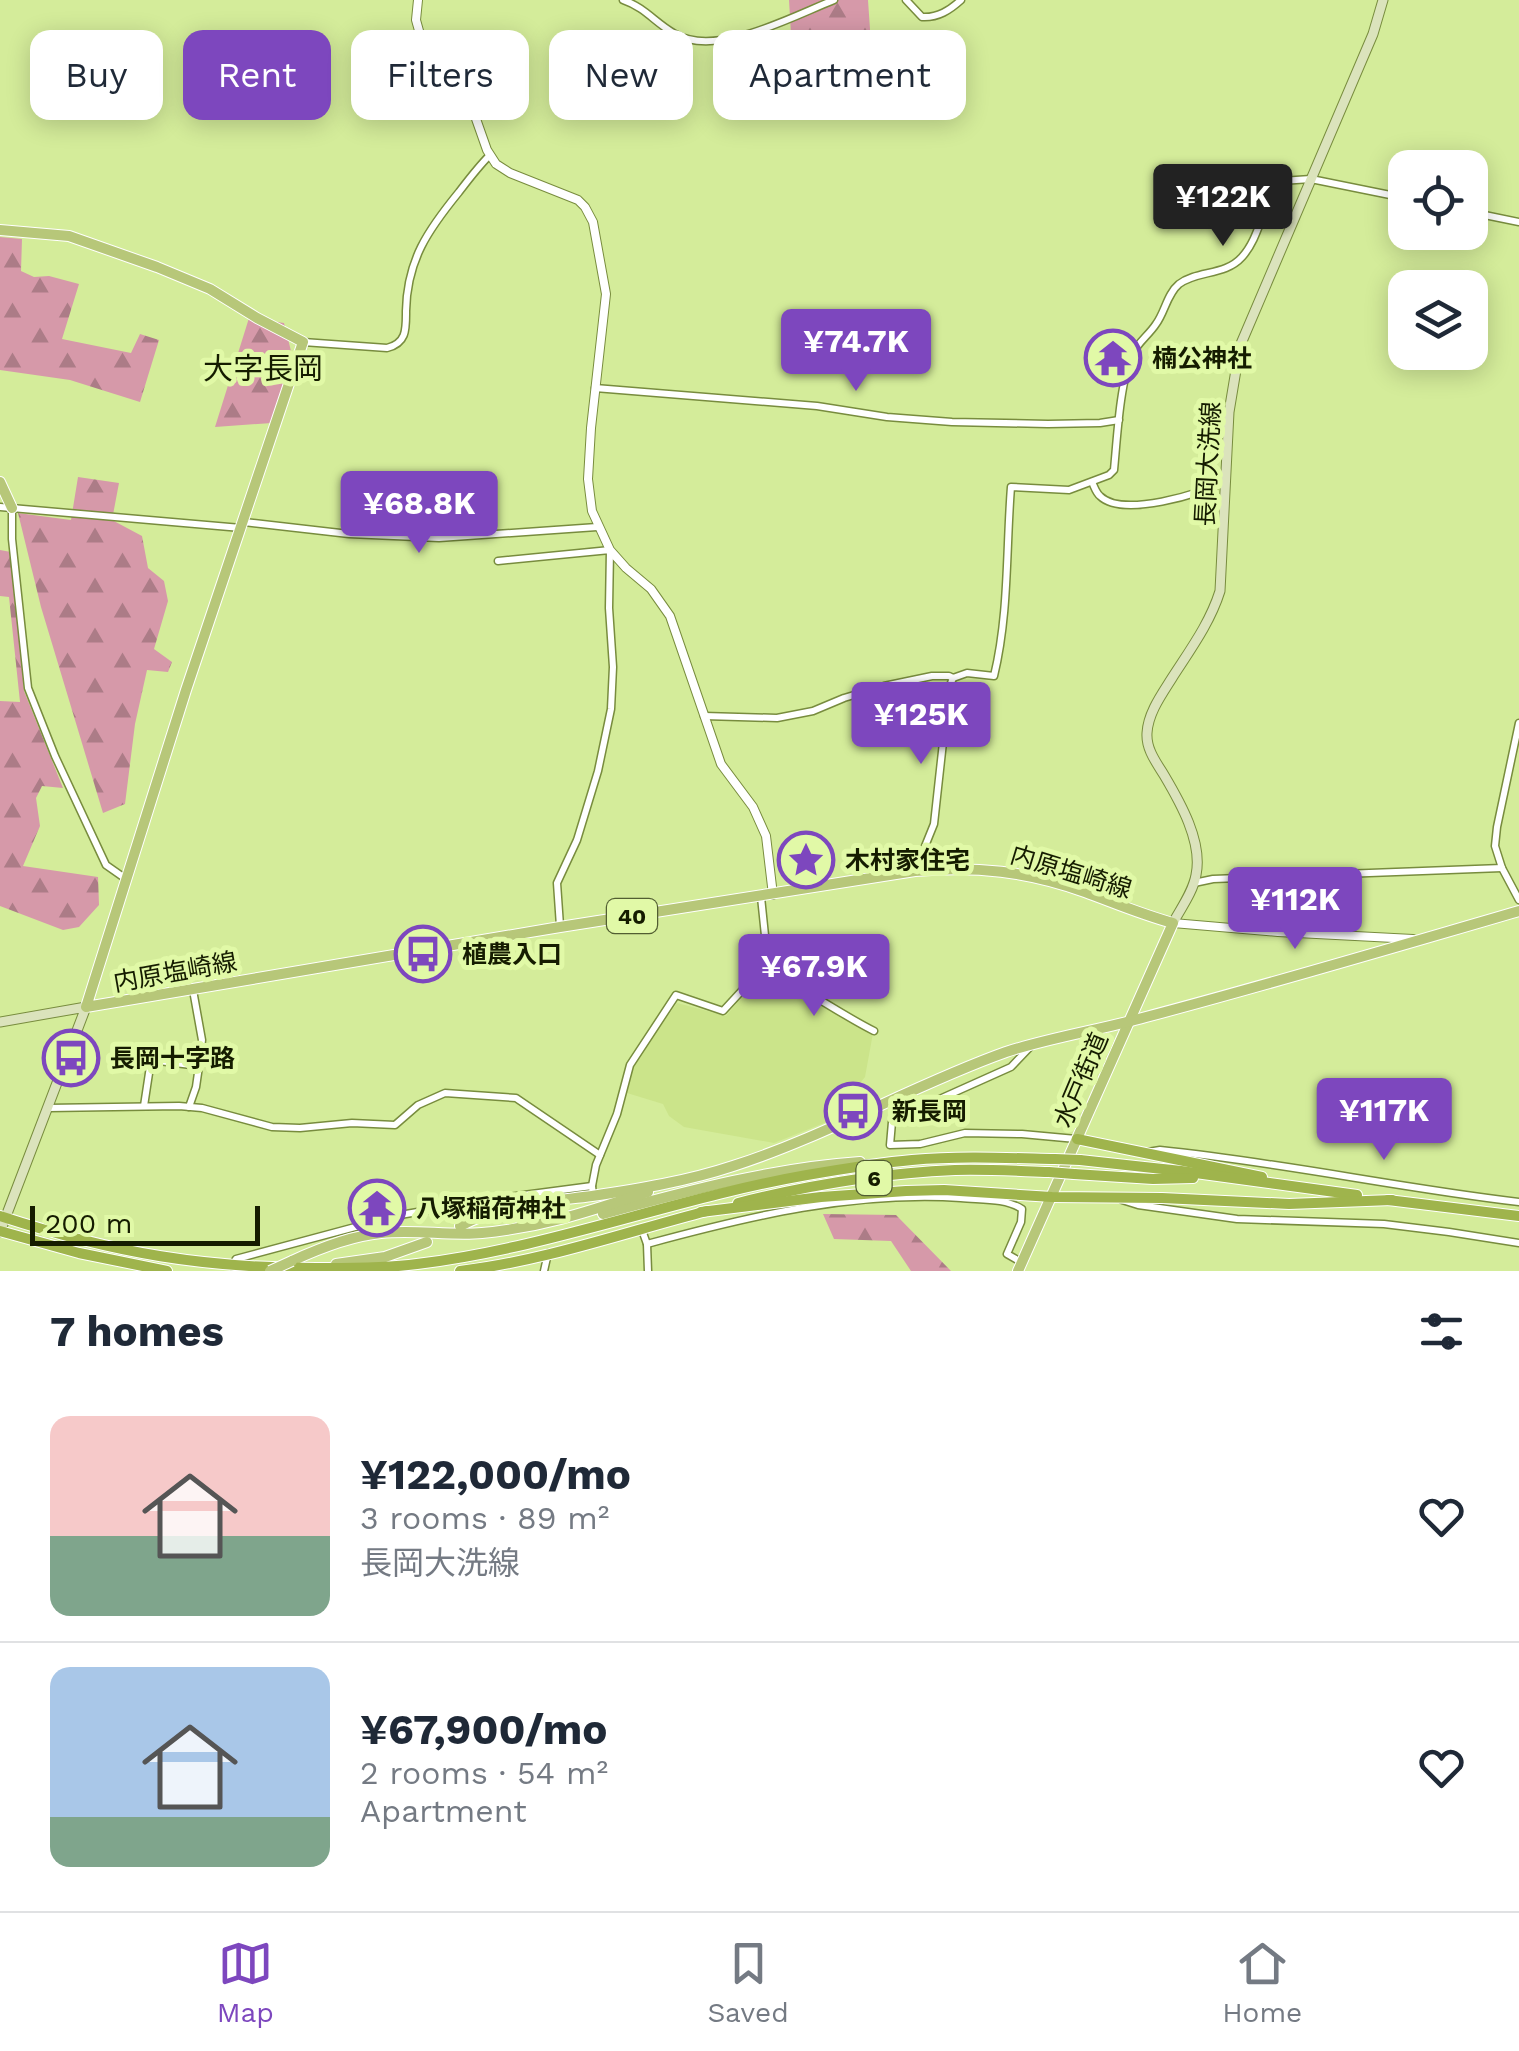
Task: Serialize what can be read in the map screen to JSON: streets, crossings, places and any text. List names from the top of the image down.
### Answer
{
  "streets": {
    "highway": ["6"],
    "main road": [
      "長岡大洗線",
      "内原塩崎線",
      "40",
      "水戸街道"
    ]
  },
  "crossings": [
    ["長岡大洗線", "内原塩崎線"]
  ],
  "districts": ["大字長岡"],
  "places": {
    "temple": ["楠公神社", "八塚稲荷神社"],
    "place": ["木村家住宅"],
    "bus stop": ["植農入口", "長岡十字路", "新長岡"]
  },
  "scale_bar": "200 m",
  "page": {
    "chip": [
      "Buy",
      "Rent",
      "Filters",
      "New",
      "Apartment"
    ],
    "price": [
      "¥122K",
      "¥74.7K",
      "¥68.8K",
      "¥125K",
      "¥112K",
      "¥67.9K",
      "¥117K"
    ],
    "scale": "200 m",
    "heading": "7 homes",
    "list": [
      {
        "name": "¥122,000/mo",
        "note": "3 rooms · 89 m² · 長岡大洗線"
      },
      {
        "name": "¥67,900/mo",
        "note": "2 rooms · 54 m² · Apartment"
      }
    ],
    "tabs": ["Map", "Saved", "Home"]
  }
}
